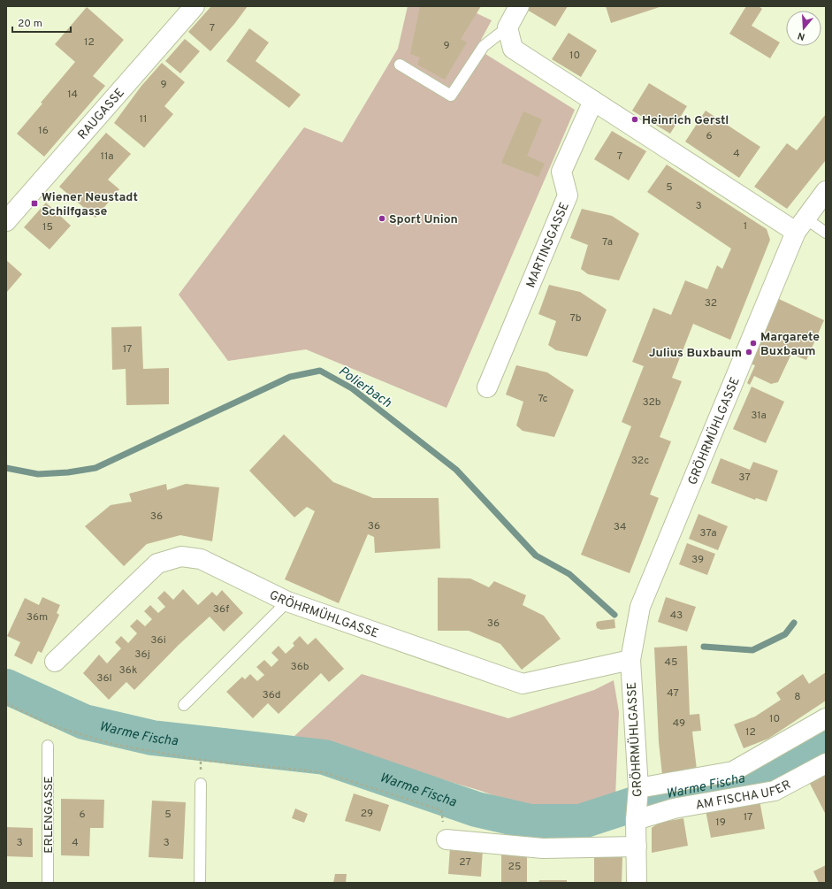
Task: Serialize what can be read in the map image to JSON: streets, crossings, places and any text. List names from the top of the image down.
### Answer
{
  "streets": {
    "street": [
      "RAUGASSE",
      "MARTINSGASSE",
      "GRÖHRMÜHLGASSE",
      "AM FISCHA UFER"
    ],
    "lane": ["ERLENGASSE"]
  },
  "crossings": [
    ["GRÖHRMÜHLGASSE", "AM FISCHA UFER"]
  ],
  "water": ["Polierbach", "Warme Fischa"],
  "places": {
    "other": [
      "Heinrich Gerstl",
      "Sport Union",
      "Margarete Buxbaum",
      "Julius Buxbaum"
    ],
    "transit": ["Wiener Neustadt Schilfgasse"]
  },
  "house_numbers": [
    "7",
    "12",
    "9",
    "10",
    "9",
    "14",
    "11",
    "16",
    "6",
    "4",
    "11a",
    "7",
    "5",
    "3",
    "1",
    "15",
    "7a",
    "32",
    "7b",
    "17",
    "7c",
    "32b",
    "31a",
    "32c",
    "37",
    "36",
    "36",
    "34",
    "37a",
    "39",
    "36f",
    "43",
    "36m",
    "36",
    "36i",
    "36j",
    "45",
    "36b",
    "36k",
    "36l",
    "47",
    "36d",
    "8",
    "10",
    "49",
    "12",
    "29",
    "6",
    "5",
    "17",
    "19",
    "3",
    "4",
    "3",
    "27",
    "25"
  ],
  "scale_bar": "20 m",
  "north": "bottom"
}
